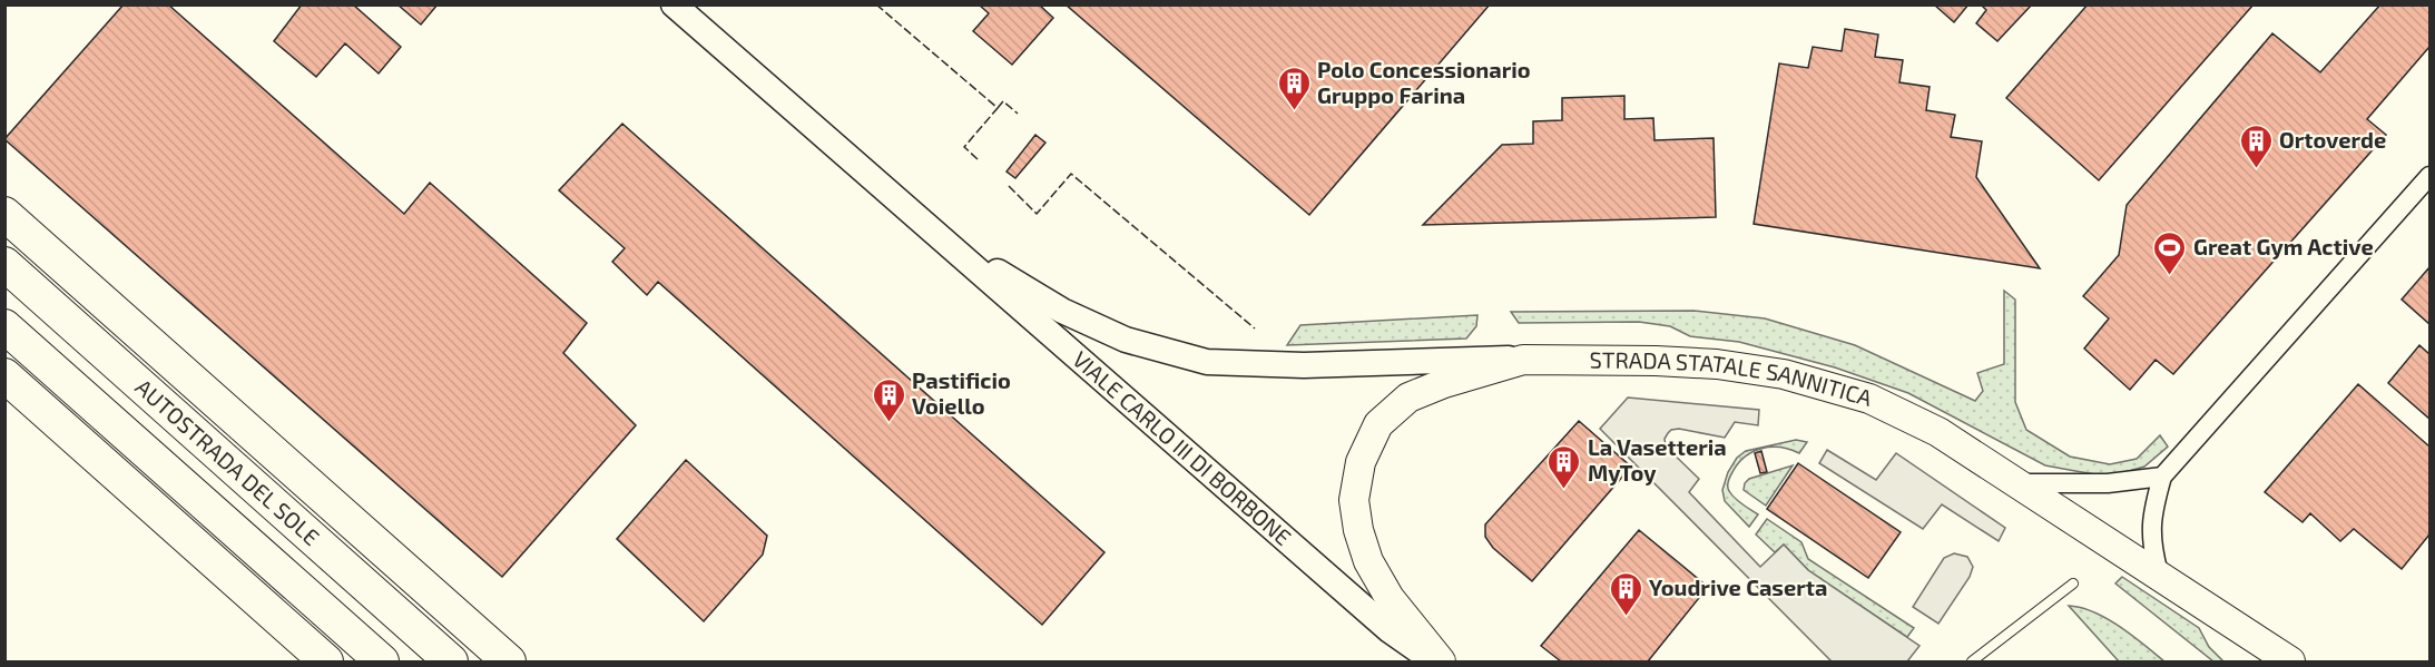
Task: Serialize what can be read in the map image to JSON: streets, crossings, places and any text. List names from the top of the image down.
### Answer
{
  "streets": {
    "highway": ["AUTOSTRADA DEL SOLE"],
    "main road": ["STRADA STATALE SANNITICA", "VIALE CARLO III DI BORBONE"]
  },
  "crossings": [
    ["STRADA STATALE SANNITICA", "VIALE CARLO III DI BORBONE"]
  ],
  "places": {
    "building": [
      "Polo Concessionario Gruppo Farina",
      "Ortoverde",
      "Pastificio Voiello",
      "La Vasetteria MyToy",
      "Youdrive Caserta"
    ],
    "sports": ["Great Gym Active"]
  }
}
